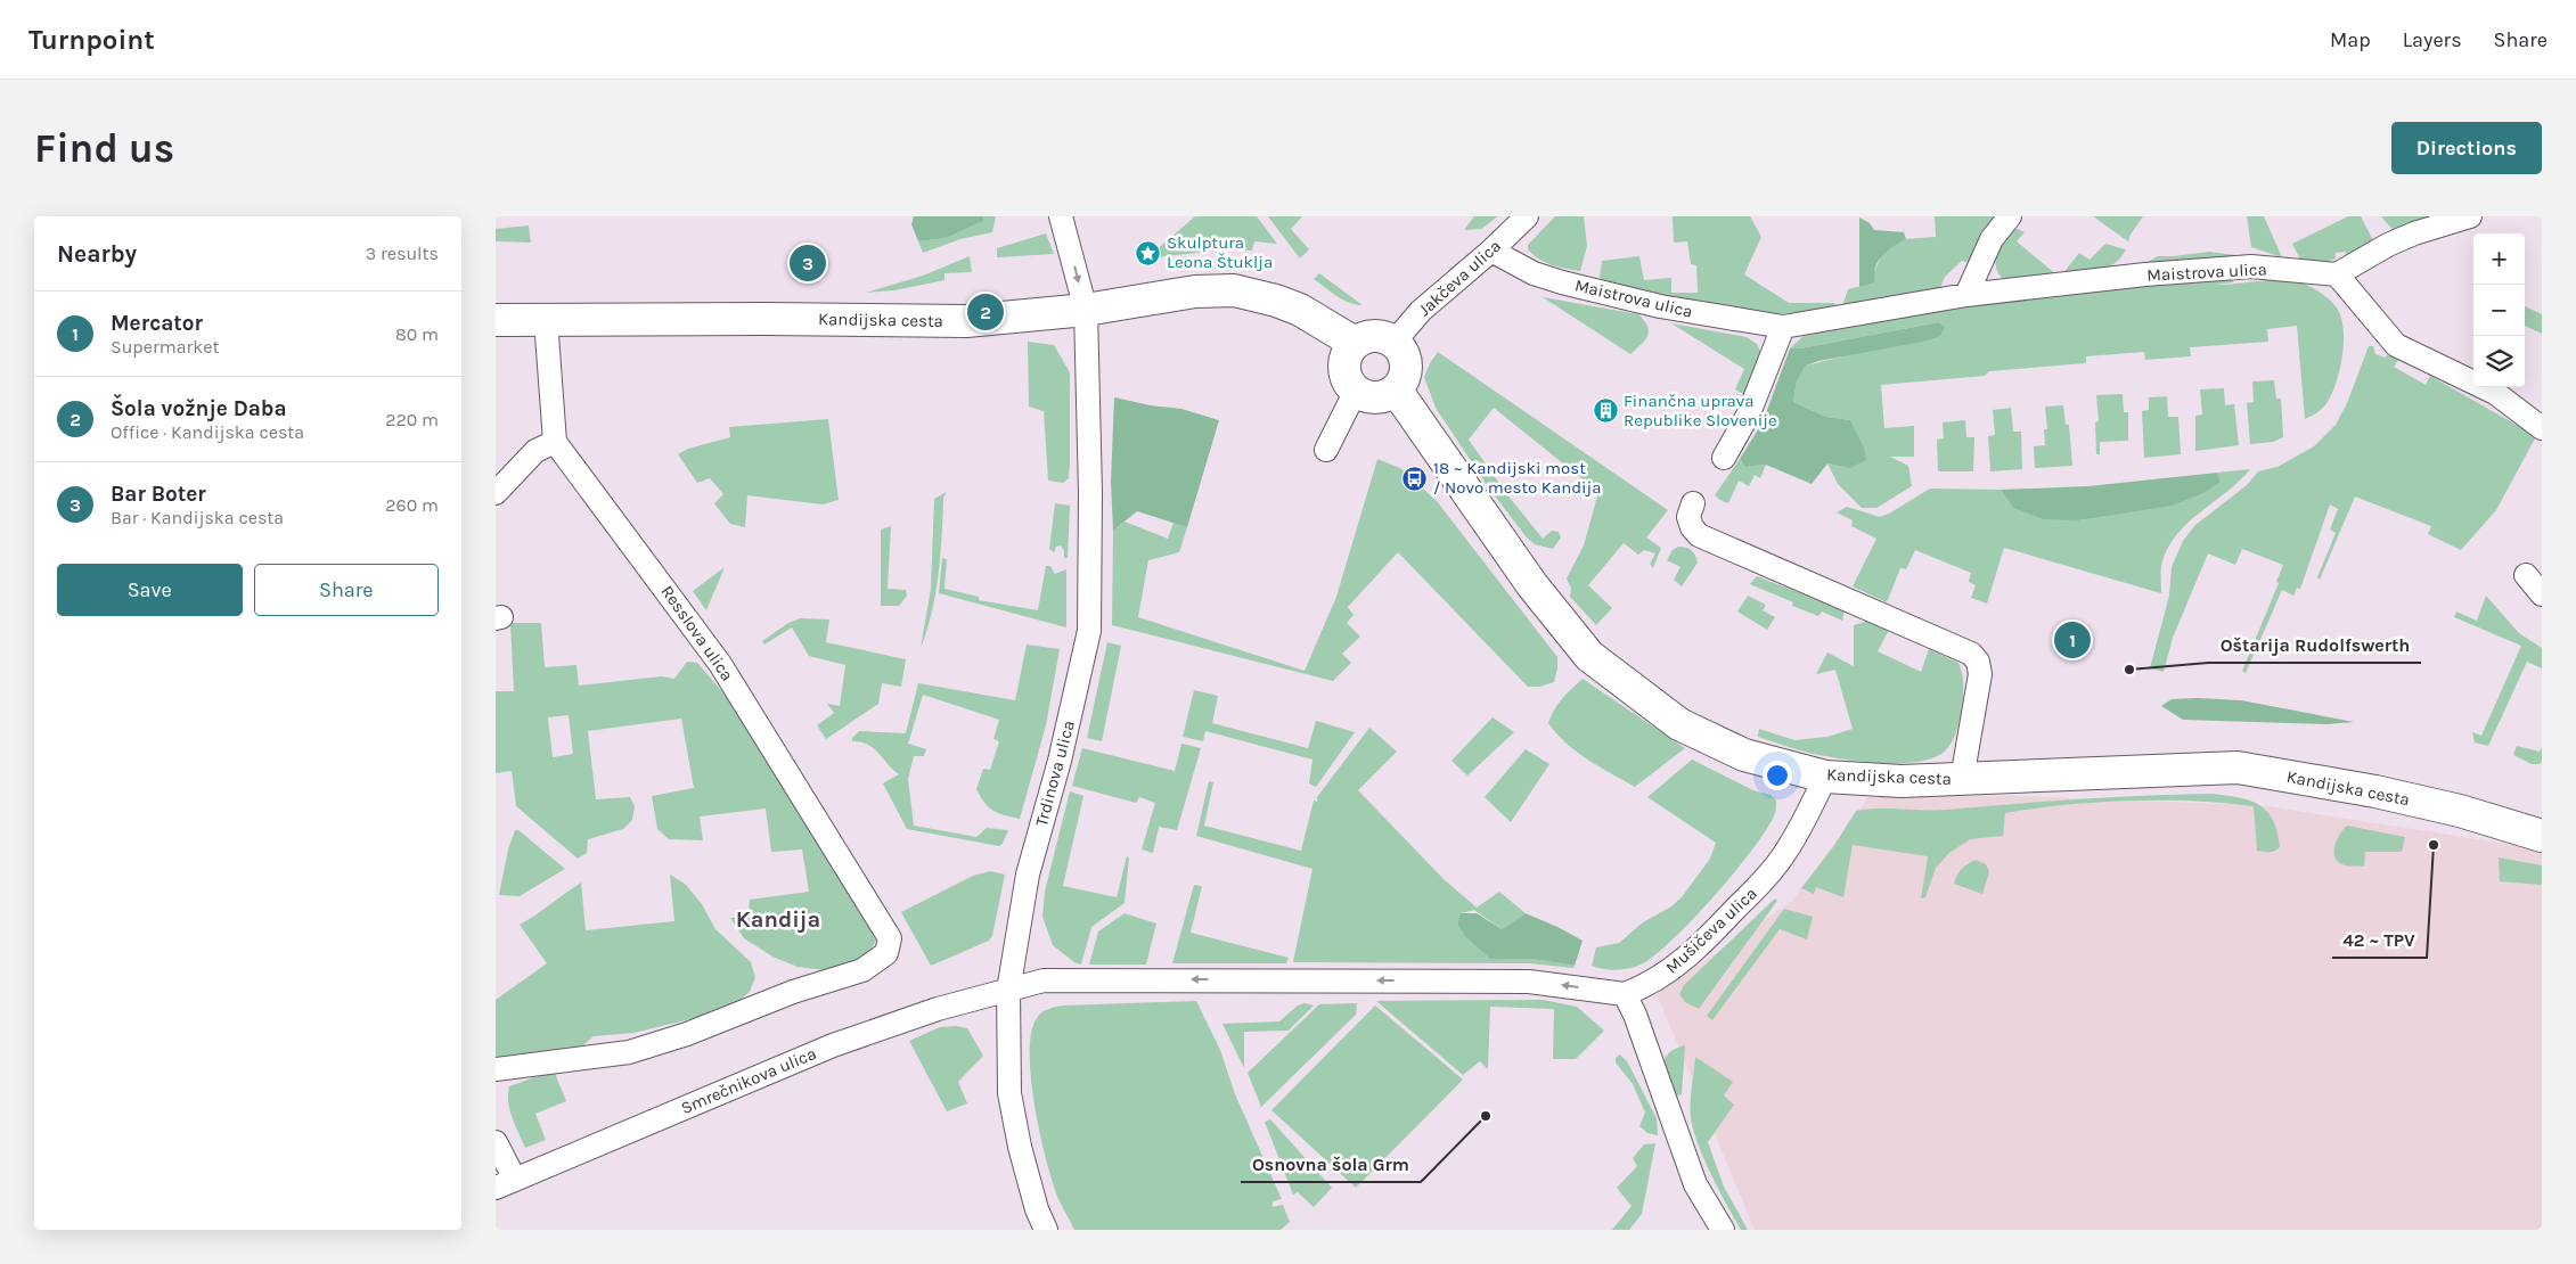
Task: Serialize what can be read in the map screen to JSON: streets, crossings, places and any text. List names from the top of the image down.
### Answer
{
  "streets": {
    "main road": ["Kandijska cesta"],
    "street": [
      "Maistrova ulica",
      "Jakčeva ulica",
      "Resslova ulica",
      "Trdinova ulica",
      "Mušičeva ulica",
      "Smrečnikova ulica"
    ]
  },
  "crossings": [
    ["Maistrova ulica", "Jakčeva ulica"],
    ["Jakčeva ulica", "Kandijska cesta"],
    ["Kandijska cesta", "Trdinova ulica"],
    ["Kandijska cesta", "Mušičeva ulica"],
    ["Trdinova ulica", "Smrečnikova ulica"],
    ["Mušičeva ulica", "Smrečnikova ulica"]
  ],
  "one_way": ["Smrečnikova ulica"],
  "districts": ["Kandija"],
  "places": {
    "place": ["Skulptura Leona Štuklja"],
    "building": ["Finančna uprava Republike Slovenije"],
    "bus stop": ["18 ~ Kandijski most / Novo mesto Kandija"],
    "other": ["Oštarija Rudolfswerth", "42 ~ TPV", "Osnovna šola Grm"]
  },
  "page": {
    "header": "Turnpoint",
    "nav": ["Map", "Layers", "Share"],
    "buttons": [
      "Directions",
      ["Save", "Share"]
    ],
    "title": "Find us",
    "heading": ["Nearby", "3 results"],
    "map_buttons": ["+", "−"],
    "pins": ["3", "2", "1"],
    "list": [
      {
        "mark": "1",
        "name": "Mercator",
        "note": "Supermarket",
        "value": "80 m"
      },
      {
        "mark": "2",
        "name": "Šola vožnje Daba",
        "note": "Office · Kandijska cesta",
        "value": "220 m"
      },
      {
        "mark": "3",
        "name": "Bar Boter",
        "note": "Bar · Kandijska cesta",
        "value": "260 m"
      }
    ]
  }
}
